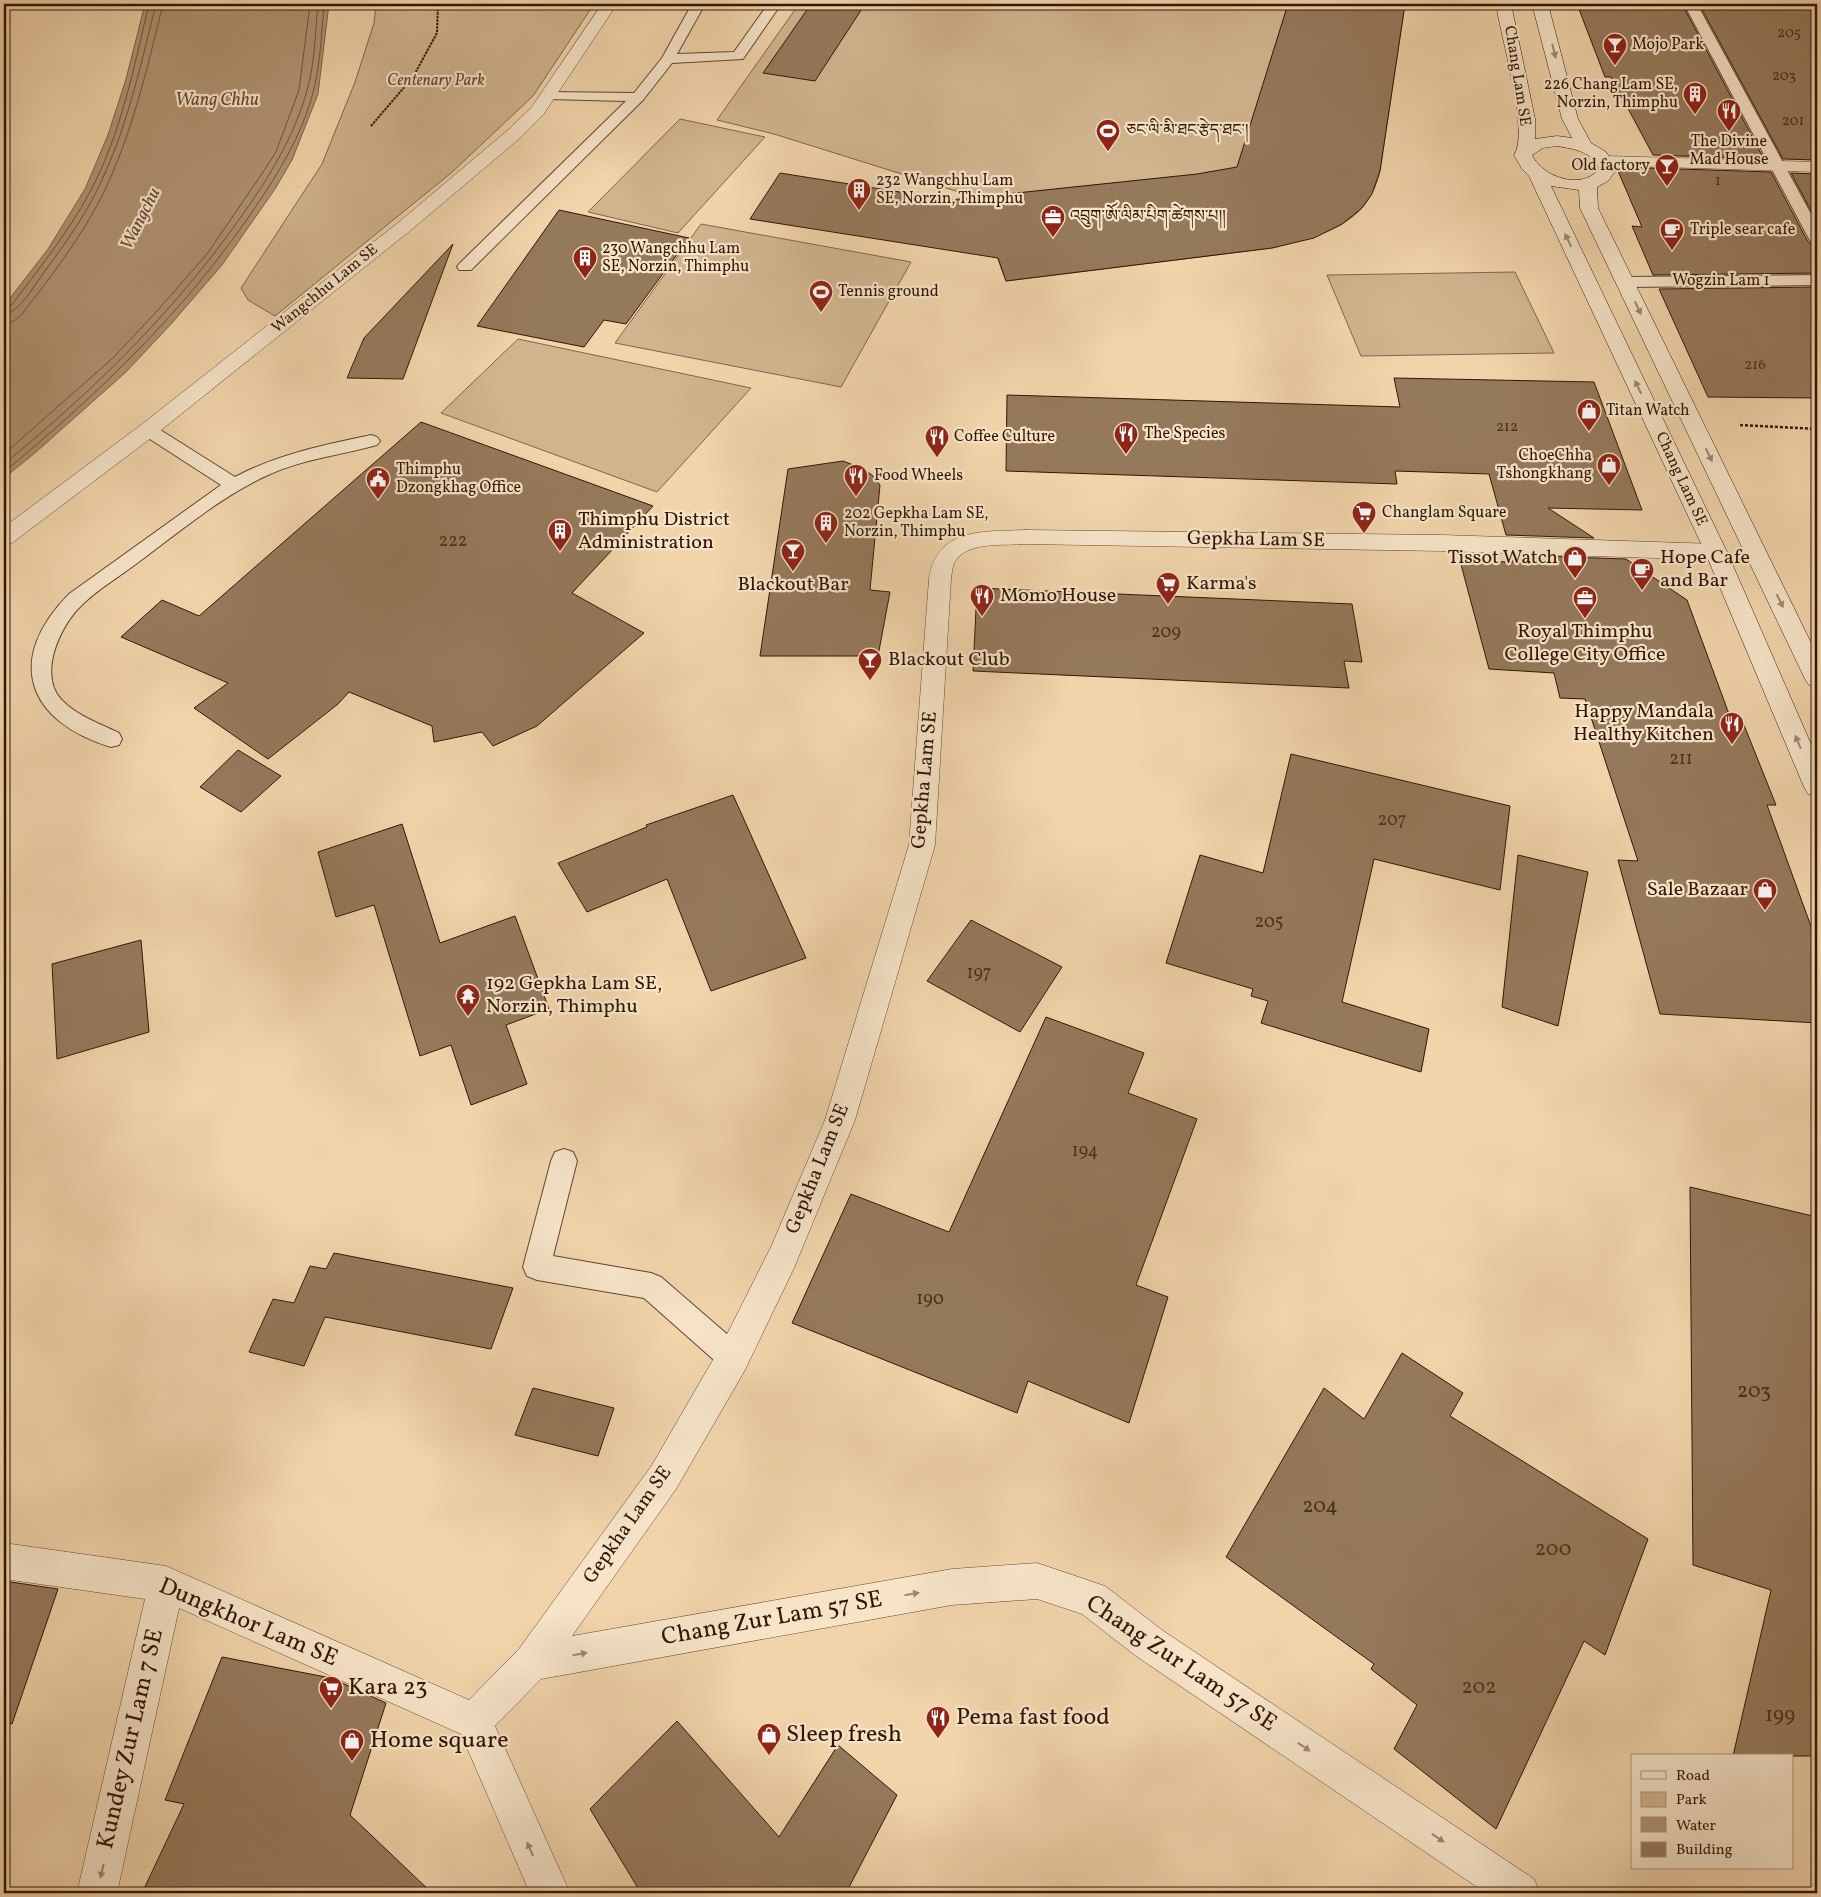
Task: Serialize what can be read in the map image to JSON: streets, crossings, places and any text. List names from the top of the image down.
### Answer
{
  "streets": {
    "street": [
      "Chang Lam SE",
      "Wangchhu Lam SE",
      "Gepkha Lam SE",
      "Chang Zur Lam 57 SE",
      "Dungkhor Lam SE",
      "Kundey Zur Lam 7 SE"
    ],
    "lane": ["Wogzin Lam 1"]
  },
  "crossings": [
    ["Chang Lam SE", "Wogzin Lam 1"],
    ["Chang Lam SE", "Gepkha Lam SE"],
    ["Gepkha Lam SE", "Chang Zur Lam 57 SE"],
    ["Gepkha Lam SE", "Dungkhor Lam SE"],
    ["Dungkhor Lam SE", "Kundey Zur Lam 7 SE"]
  ],
  "one_way": ["Chang Zur Lam 57 SE", "Kundey Zur Lam 7 SE"],
  "water": ["Wang Chhu", "Wangchu"],
  "parks": ["Centenary Park"],
  "places": {
    "bar": [
      "Mojo Park",
      "Old factory",
      "Blackout Bar",
      "Blackout Club"
    ],
    "building": [
      "226 Chang Lam SE, Norzin, Thimphu",
      "232 Wangchhu Lam SE, Norzin, Thimphu",
      "230 Wangchhu Lam SE, Norzin, Thimphu",
      "202 Gepkha Lam SE, Norzin, Thimphu",
      "Thimphu District Administration"
    ],
    "restaurant": [
      "The Divine Mad House",
      "The Species",
      "Coffee Culture",
      "Food Wheels",
      "Momo House",
      "Happy Mandala Healthy Kitchen",
      "Pema fast food"
    ],
    "sports": ["ཅང་ལི་མི་ཐང་རྩེད་ཐང་།", "Tennis ground"],
    "office": ["འབྲུག་ཨོ་ལིམ་པིག་ཚེགས་པ།།", "Royal Thimphu College City Office"],
    "cafe": ["Triple sear cafe", "Hope Cafe and Bar"],
    "shop": [
      "Titan Watch",
      "ChoeChha Tshongkhang",
      "Tissot Watch",
      "Sale Bazaar",
      "Sleep fresh",
      "Home square"
    ],
    "public building": ["Thimphu Dzongkhag Office"],
    "supermarket": ["Changlam Square", "Karma's", "Kara 23"],
    "temple": ["192 Gepkha Lam SE, Norzin, Thimphu"]
  },
  "house_numbers": [
    "205",
    "203",
    "201",
    "1",
    "216",
    "212",
    "222",
    "209",
    "211",
    "207",
    "205",
    "197",
    "194",
    "190",
    "203",
    "204",
    "200",
    "202",
    "199"
  ],
  "legend": [
    "Road",
    "Park",
    "Water",
    "Building"
  ]
}
